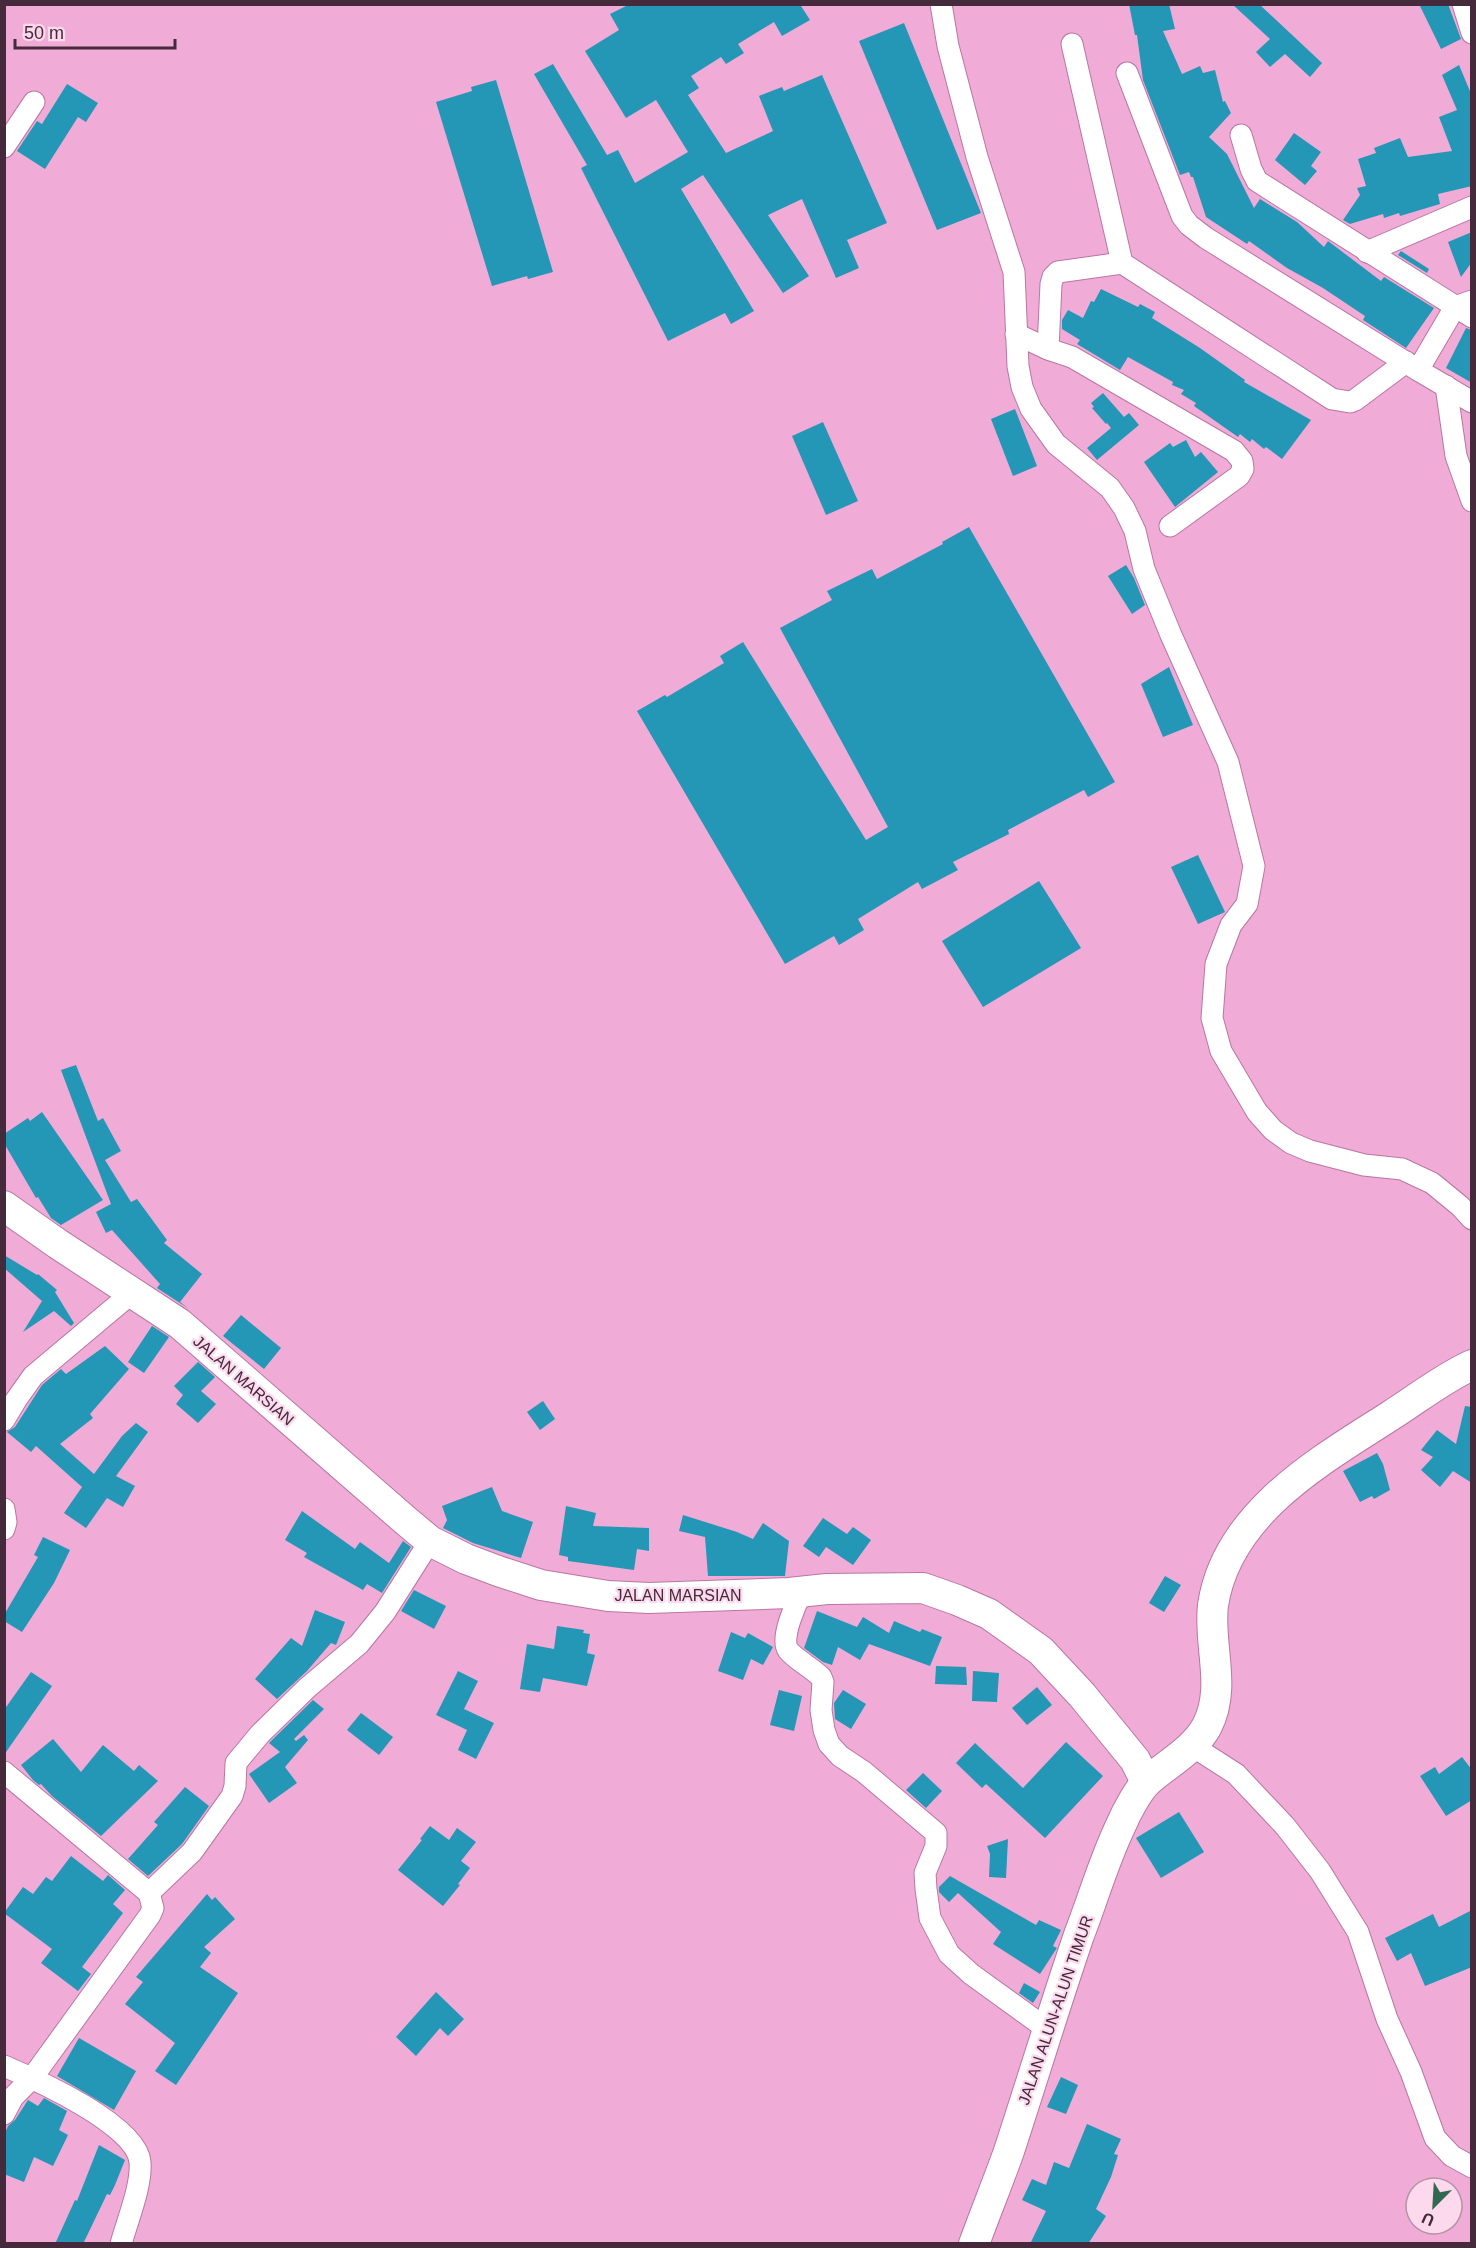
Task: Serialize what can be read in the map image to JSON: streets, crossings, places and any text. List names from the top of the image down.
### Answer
{
  "streets": {
    "street": ["JALAN MARSIAN", "JALAN ALUN-ALUN TIMUR"]
  },
  "crossings": [
    ["JALAN MARSIAN", "JALAN ALUN-ALUN TIMUR"]
  ],
  "scale_bar": "50 m",
  "north": "bottom left"
}
